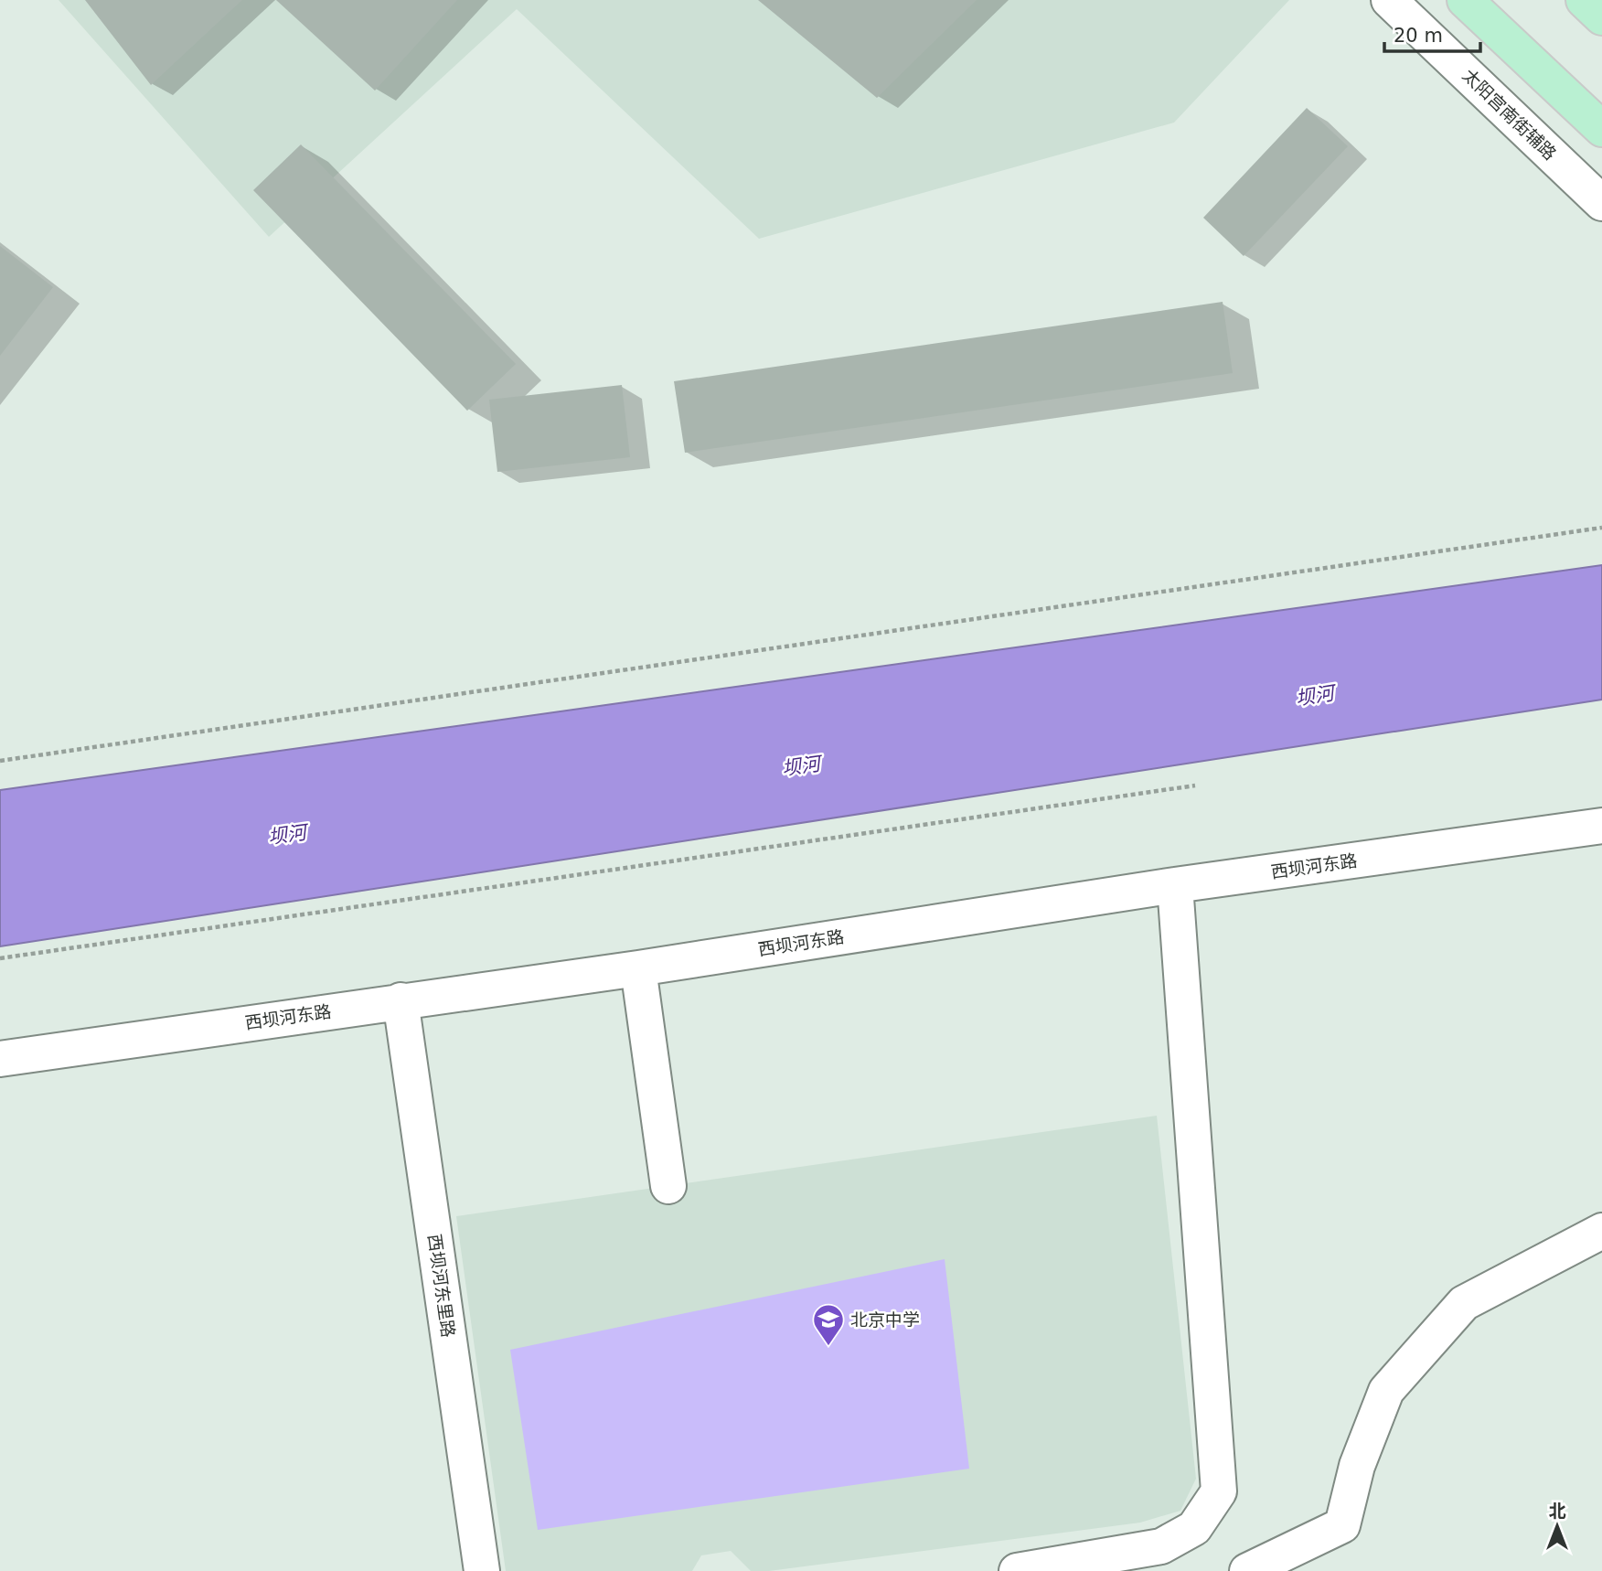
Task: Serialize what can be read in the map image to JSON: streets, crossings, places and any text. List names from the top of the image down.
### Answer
{
  "streets": {
    "street": ["太阳宫南街辅路", "西坝河东路", "西坝河东里路"]
  },
  "crossings": [
    ["西坝河东路", "西坝河东里路"]
  ],
  "water": ["坝河"],
  "places": {
    "school or university": ["北京中学"]
  },
  "scale_bar": "20 m",
  "north": "top"
}
